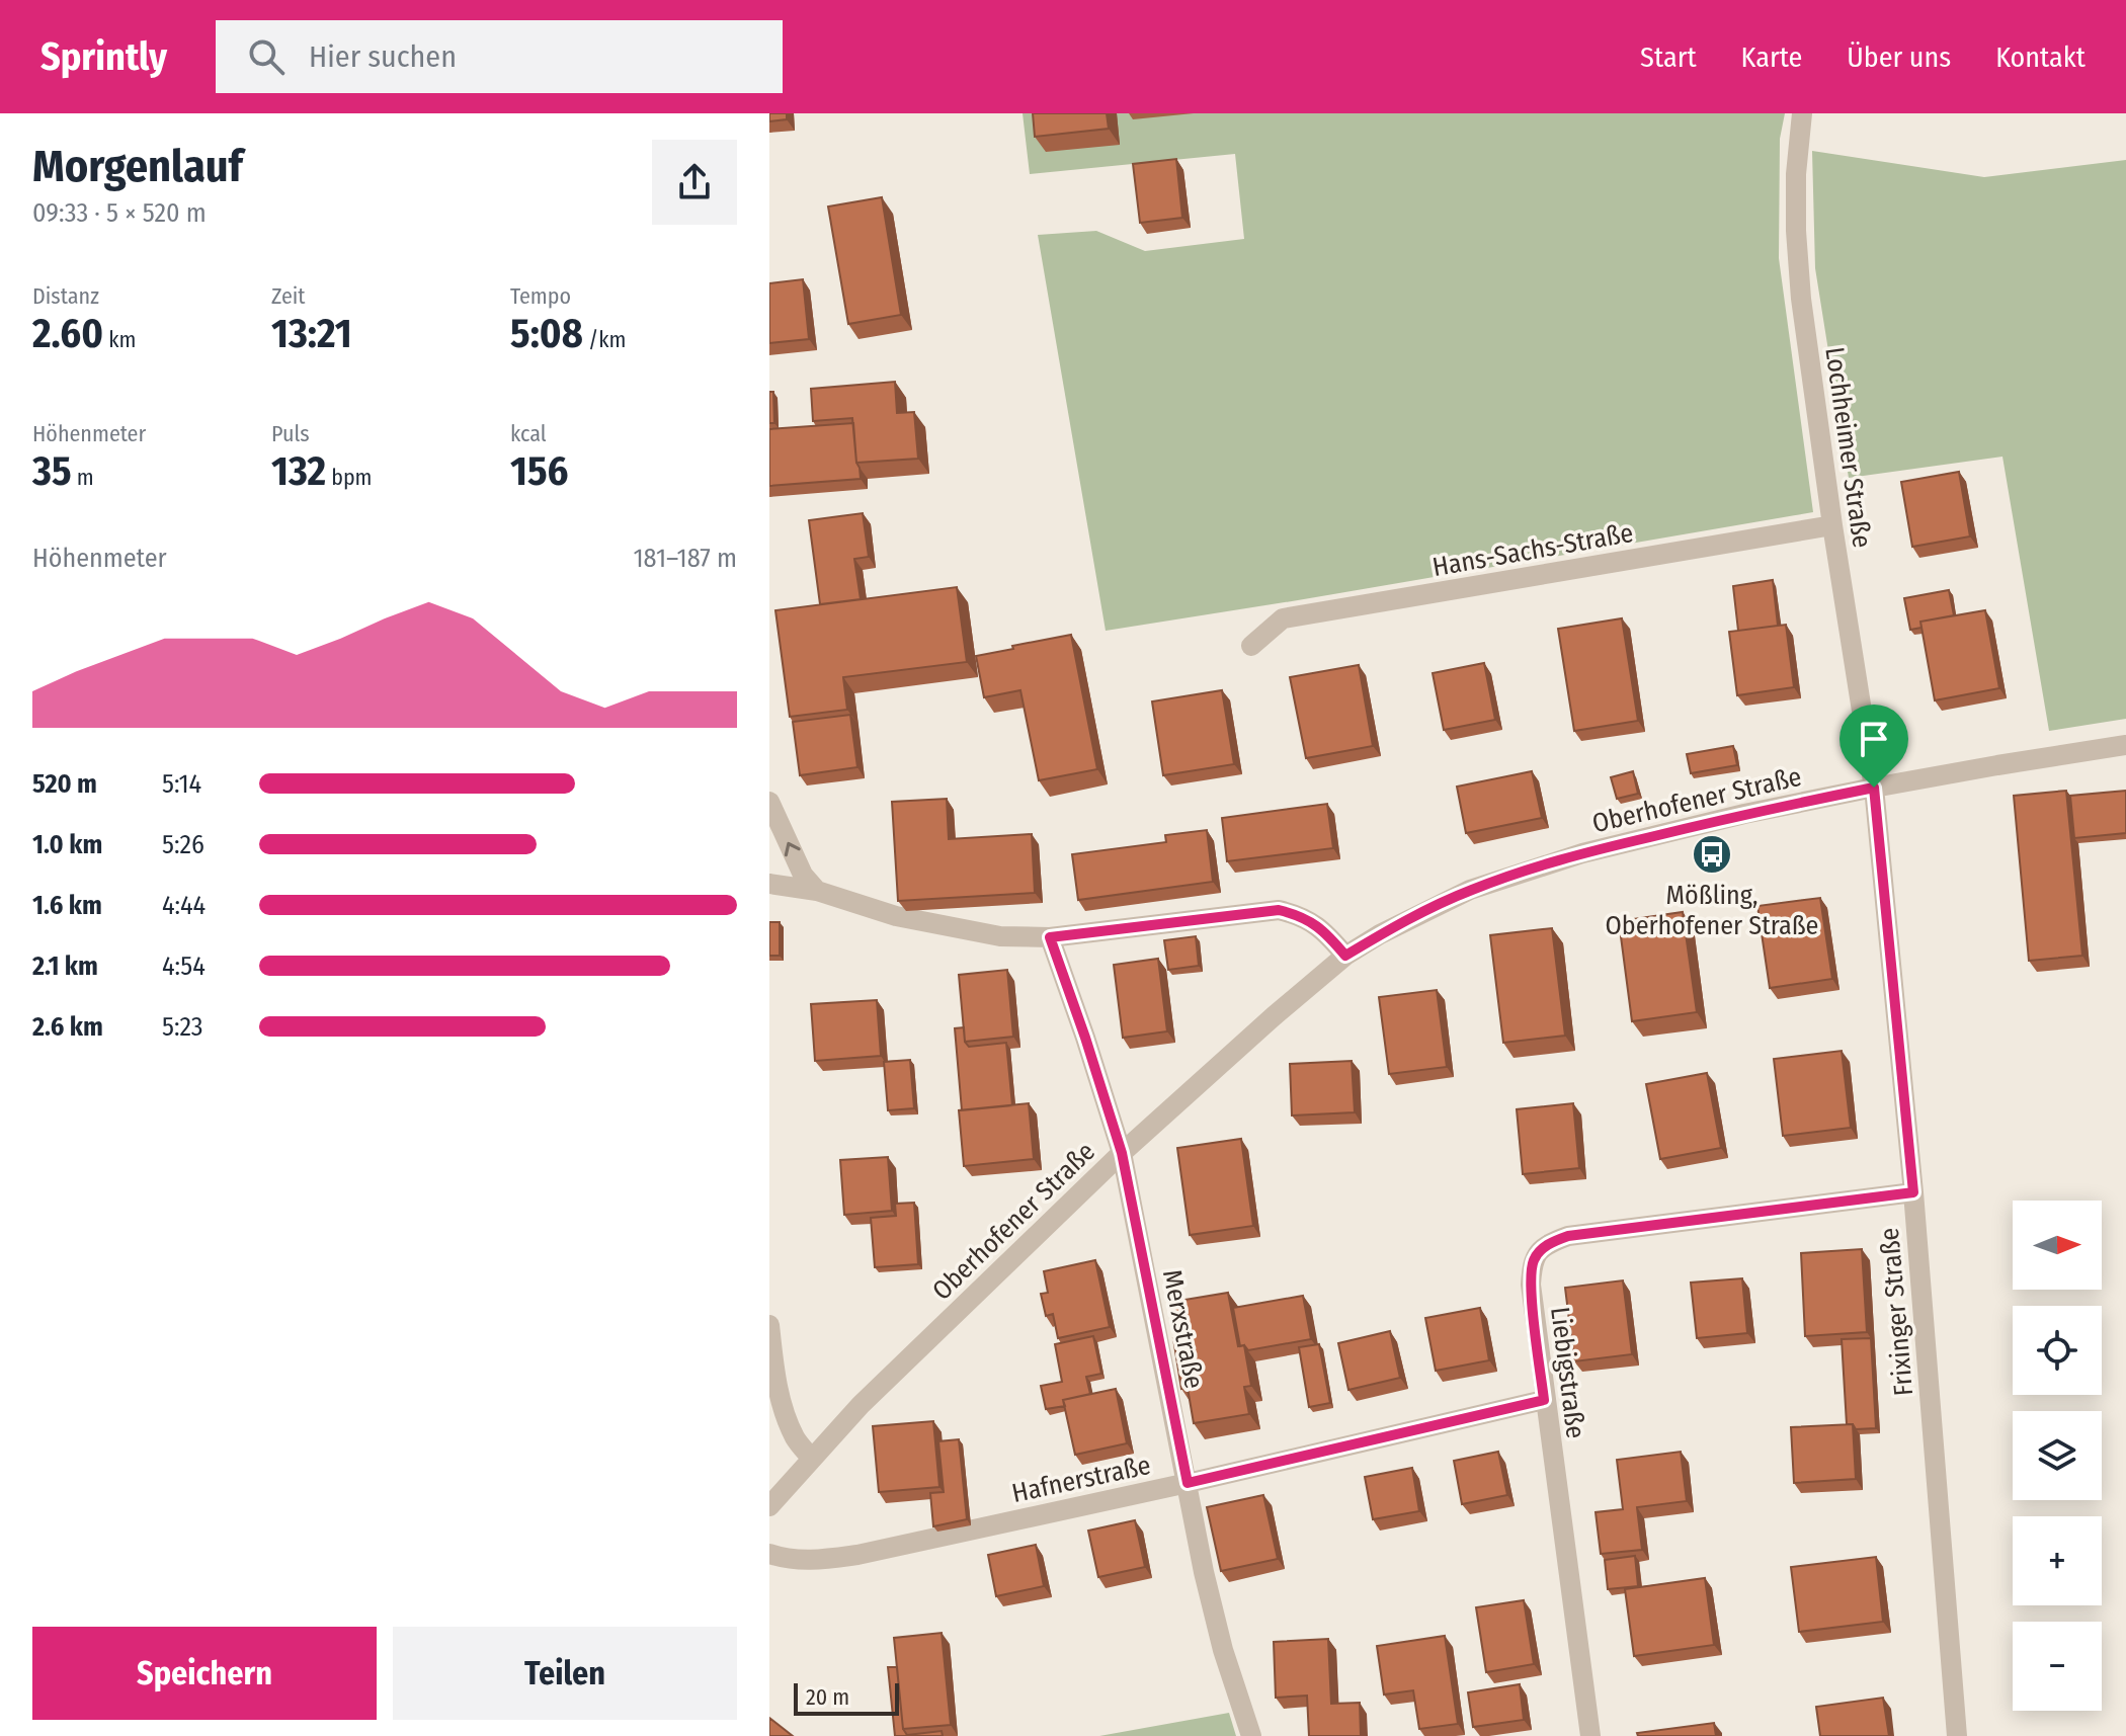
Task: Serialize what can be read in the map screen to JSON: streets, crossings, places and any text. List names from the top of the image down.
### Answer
{
  "streets": {
    "street": [
      "Lochheimer Straße",
      "Hans-Sachs-Straße",
      "Oberhofener Straße",
      "Frixinger Straße",
      "Merxstraße",
      "Liebigstraße",
      "Hafnerstraße"
    ]
  },
  "crossings": [
    ["Lochheimer Straße", "Hans-Sachs-Straße"],
    ["Lochheimer Straße", "Oberhofener Straße"],
    ["Lochheimer Straße", "Frixinger Straße"],
    ["Oberhofener Straße", "Frixinger Straße"],
    ["Oberhofener Straße", "Merxstraße"],
    ["Frixinger Straße", "Liebigstraße"],
    ["Merxstraße", "Hafnerstraße"],
    ["Liebigstraße", "Hafnerstraße"]
  ],
  "places": {
    "bus stop": ["Mößling, Oberhofener Straße"]
  },
  "scale_bar": "20 m",
  "north": "right",
  "page": {
    "header": "Sprintly",
    "search": "Hier suchen",
    "nav": [
      "Start",
      "Karte",
      "Über uns",
      "Kontakt"
    ],
    "heading": ["Morgenlauf", "09:33 · 5 × 520 m"],
    "stats": [
      ["Distanz", "2.60 km"],
      ["Zeit", "13:21"],
      ["Tempo", "5:08 /km"],
      ["Höhenmeter", "35 m"],
      ["Puls", "132 bpm"],
      ["kcal", "156"]
    ],
    "chart": ["Höhenmeter", "181–187 m"],
    "list": [
      {
        "name": "520 m",
        "note": "5:14"
      },
      {
        "name": "1.0 km",
        "note": "5:26"
      },
      {
        "name": "1.6 km",
        "note": "4:44"
      },
      {
        "name": "2.1 km",
        "note": "4:54"
      },
      {
        "name": "2.6 km",
        "note": "5:23"
      }
    ],
    "map_buttons": ["+", "−"],
    "buttons": ["Speichern", "Teilen"],
    "scale": "20 m"
  }
}
